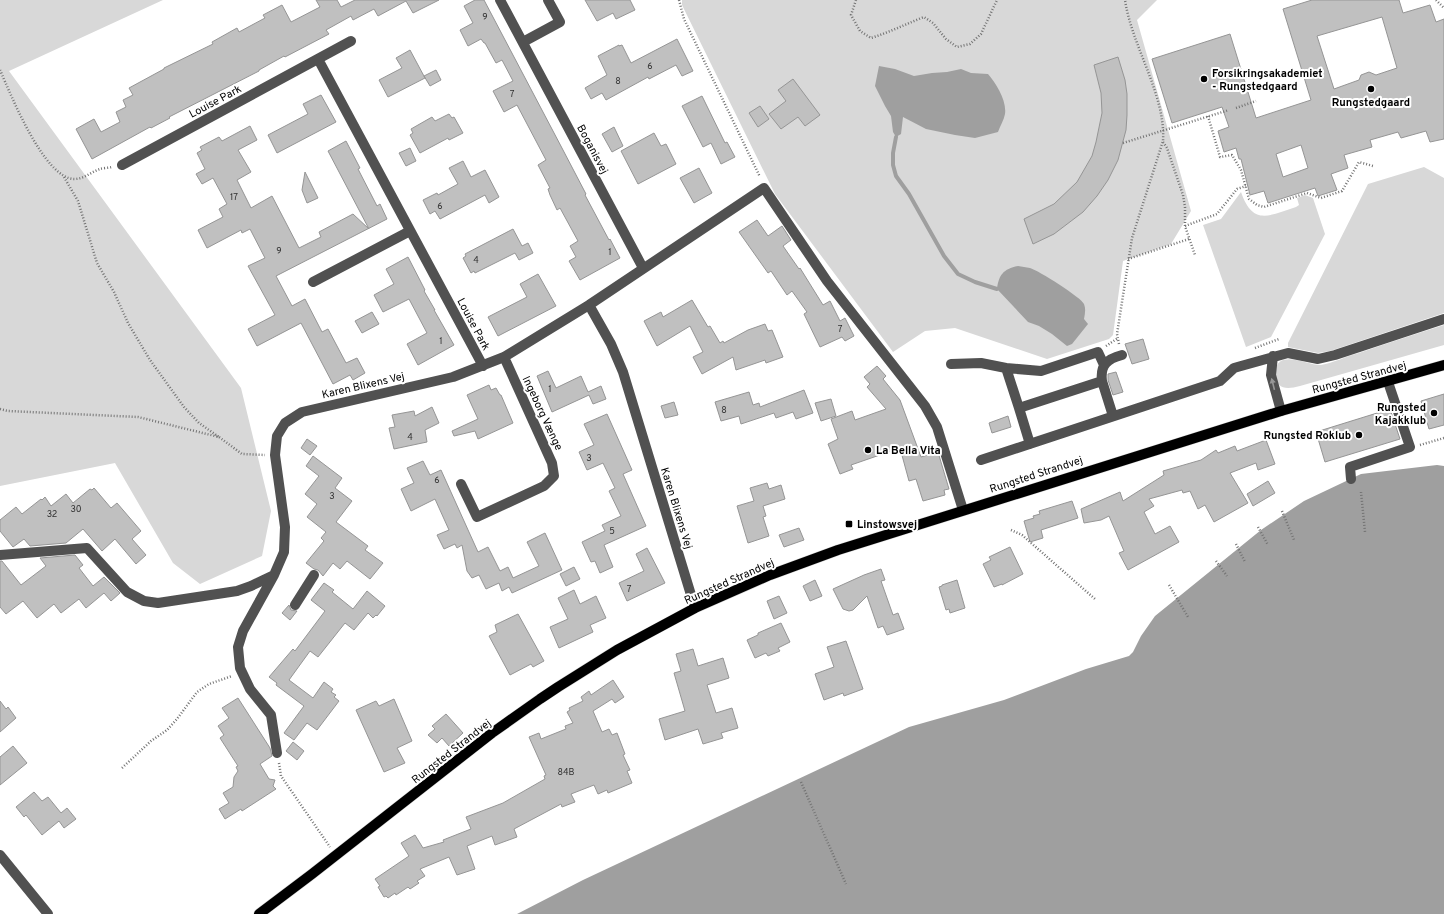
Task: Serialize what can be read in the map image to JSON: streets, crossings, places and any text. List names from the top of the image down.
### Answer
{
  "streets": {
    "main road": ["Rungsted Strandvej"],
    "street": [
      "Louise Park",
      "Boganisvej",
      "Karen Blixens Vej",
      "Ingeborg Vænge"
    ]
  },
  "crossings": [
    ["Louise Park", "Karen Blixens Vej"],
    ["Boganisvej", "Karen Blixens Vej"],
    ["Rungsted Strandvej", "Karen Blixens Vej"],
    ["Karen Blixens Vej", "Ingeborg Vænge"]
  ],
  "places": {
    "other": [
      "Forsikringsakademiet - Rungstedgaard",
      "Rungstedgaard",
      "Rungsted Kajakklub",
      "Rungsted Roklub",
      "La Bella Vita"
    ],
    "transit": ["Linstowsvej"]
  },
  "house_numbers": [
    "9",
    "6",
    "8",
    "7",
    "17",
    "6",
    "9",
    "1",
    "4",
    "7",
    "1",
    "1",
    "8",
    "4",
    "3",
    "6",
    "3",
    "30",
    "32",
    "5",
    "7",
    "84B"
  ]
}
